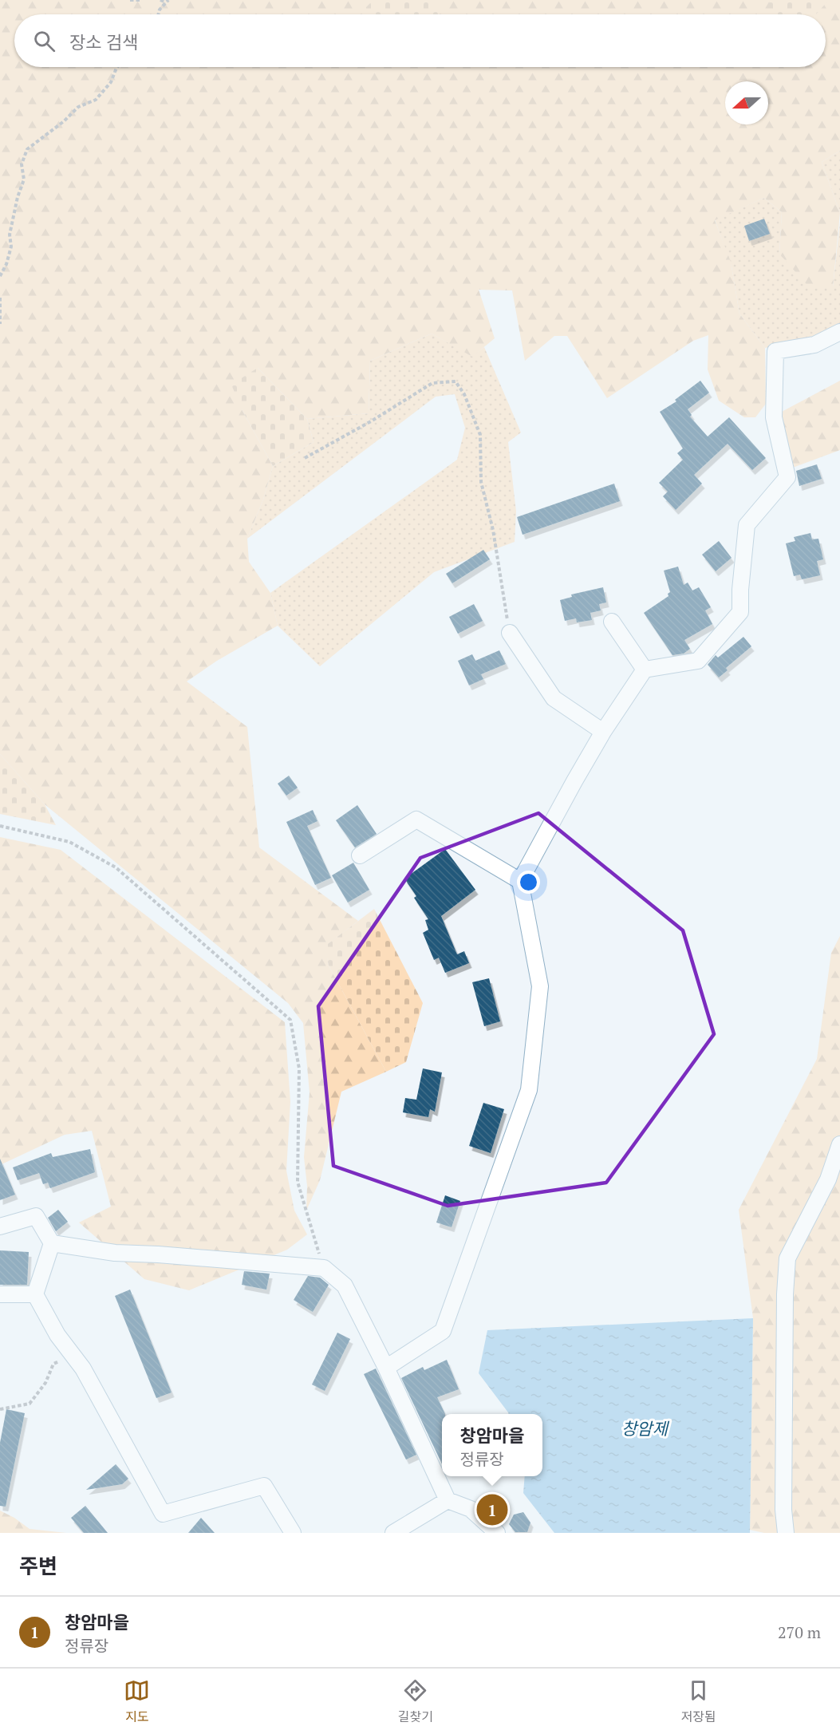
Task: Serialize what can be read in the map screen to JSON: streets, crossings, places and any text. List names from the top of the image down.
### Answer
{
  "water": ["창암제"],
  "north": "left",
  "page": {
    "search": "장소 검색",
    "popup": ["창암마을", "정류장"],
    "pins": "1",
    "heading": "주변",
    "list": [
      {
        "mark": "1",
        "name": "창암마을",
        "note": "정류장",
        "value": "270 m"
      }
    ],
    "nav": ["지도", "길찾기", "저장됨"]
  }
}
